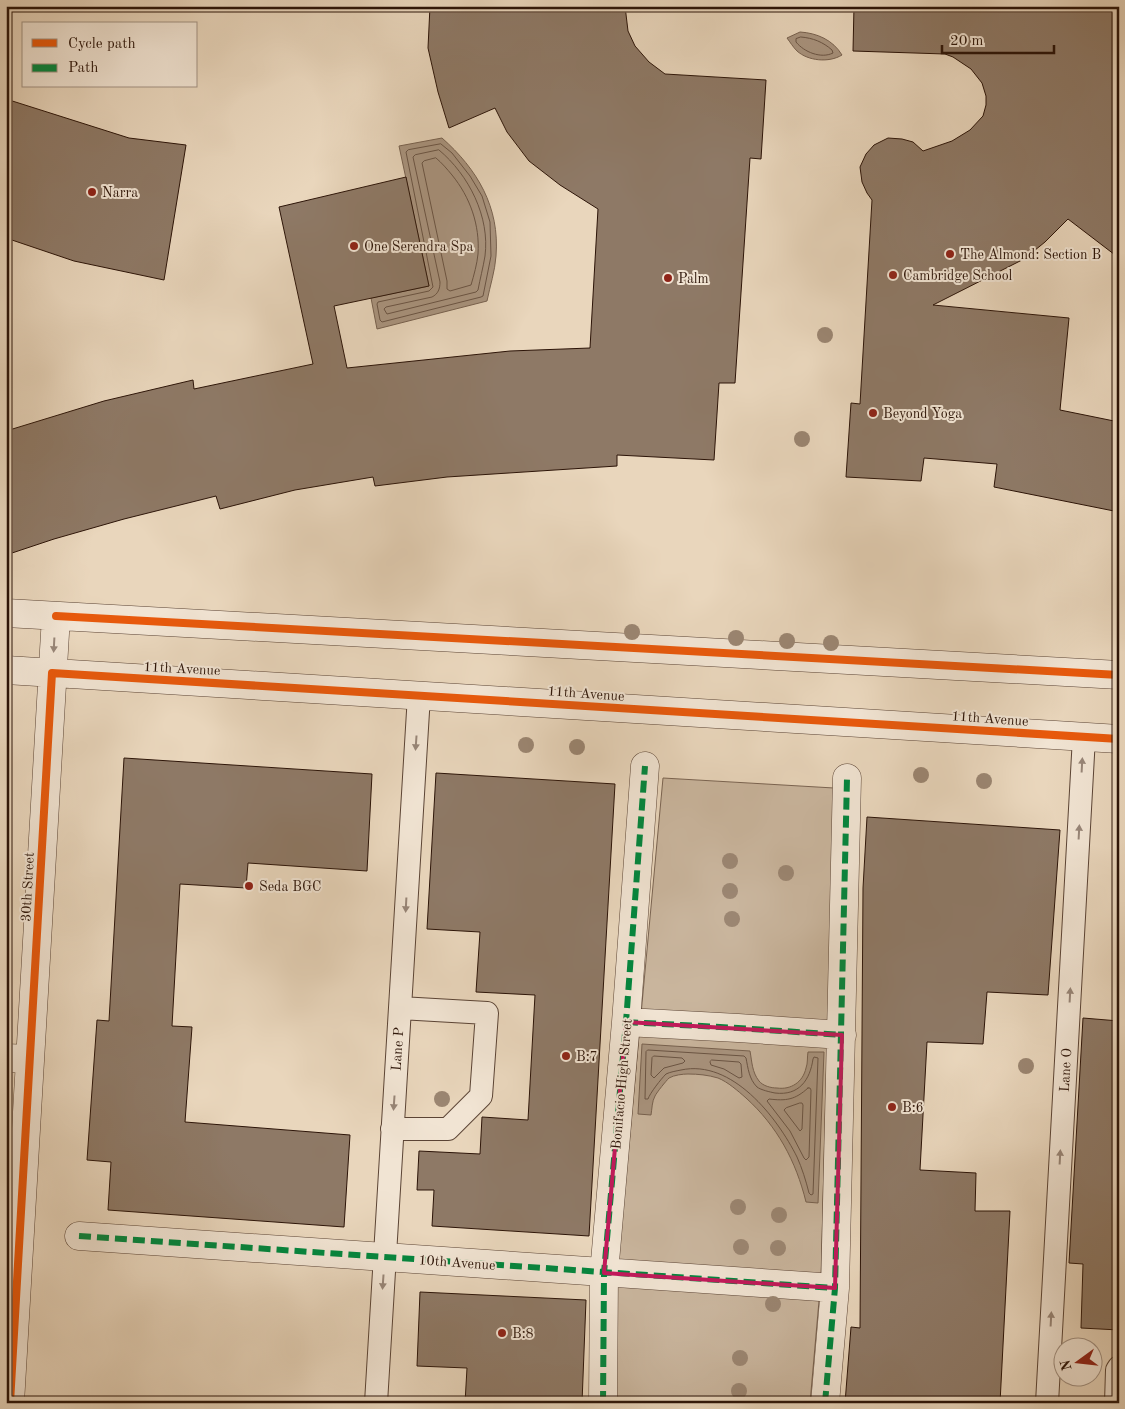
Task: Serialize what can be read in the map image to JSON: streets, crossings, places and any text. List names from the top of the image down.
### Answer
{
  "streets": {
    "street": [
      "11th Avenue",
      "30th Street",
      "Bonifacio High Street",
      "10th Avenue"
    ],
    "lane": ["Lane P", "Lane O"]
  },
  "crossings": [
    ["11th Avenue", "30th Street"],
    ["11th Avenue", "Lane P"],
    ["11th Avenue", "Lane O"],
    ["Lane P", "10th Avenue"],
    ["Bonifacio High Street", "10th Avenue"]
  ],
  "one_way": ["Lane P", "Lane O"],
  "places": [
    "Narra",
    "One Serendra Spa",
    "The Almond: Section B",
    "Cambridge School",
    "Palm",
    "Beyond Yoga",
    "Seda BGC",
    "B:7",
    "B:6",
    "B:8"
  ],
  "legend": ["Cycle path", "Path"],
  "scale_bar": "20 m",
  "north": "left"
}
